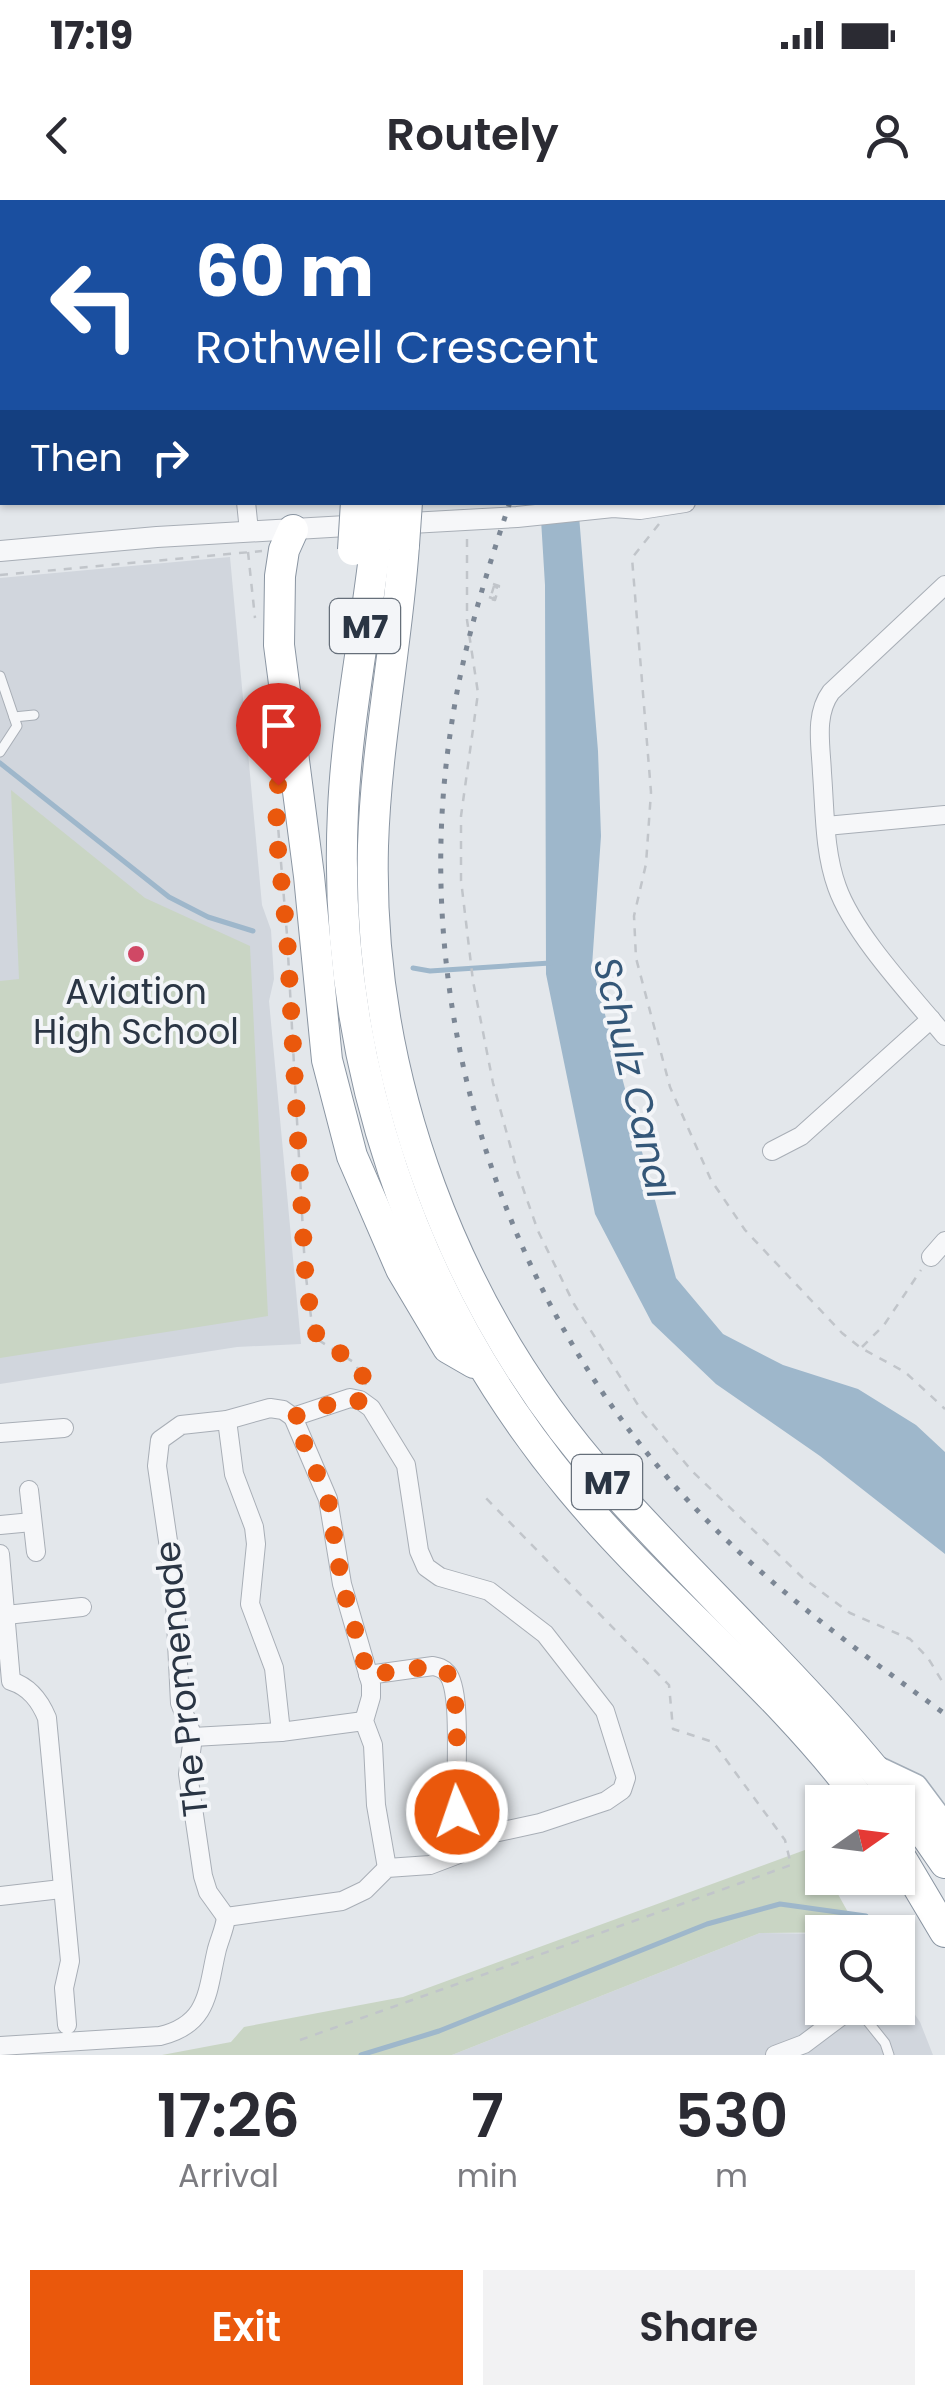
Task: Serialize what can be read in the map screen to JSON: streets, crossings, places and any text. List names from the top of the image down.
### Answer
{
  "streets": {
    "highway": ["M7"],
    "street": ["The Promenade"]
  },
  "water": ["Schulz Canal"],
  "places": ["Aviation High School"],
  "north": "right",
  "page": {
    "status": "17:19",
    "header": "Routely",
    "turn": ["60 m", "Rothwell Crescent"],
    "then": "Then",
    "eta": [
      "17:26",
      "Arrival",
      "7",
      "min",
      "530",
      "m"
    ],
    "buttons": ["Exit", "Share"]
  }
}
